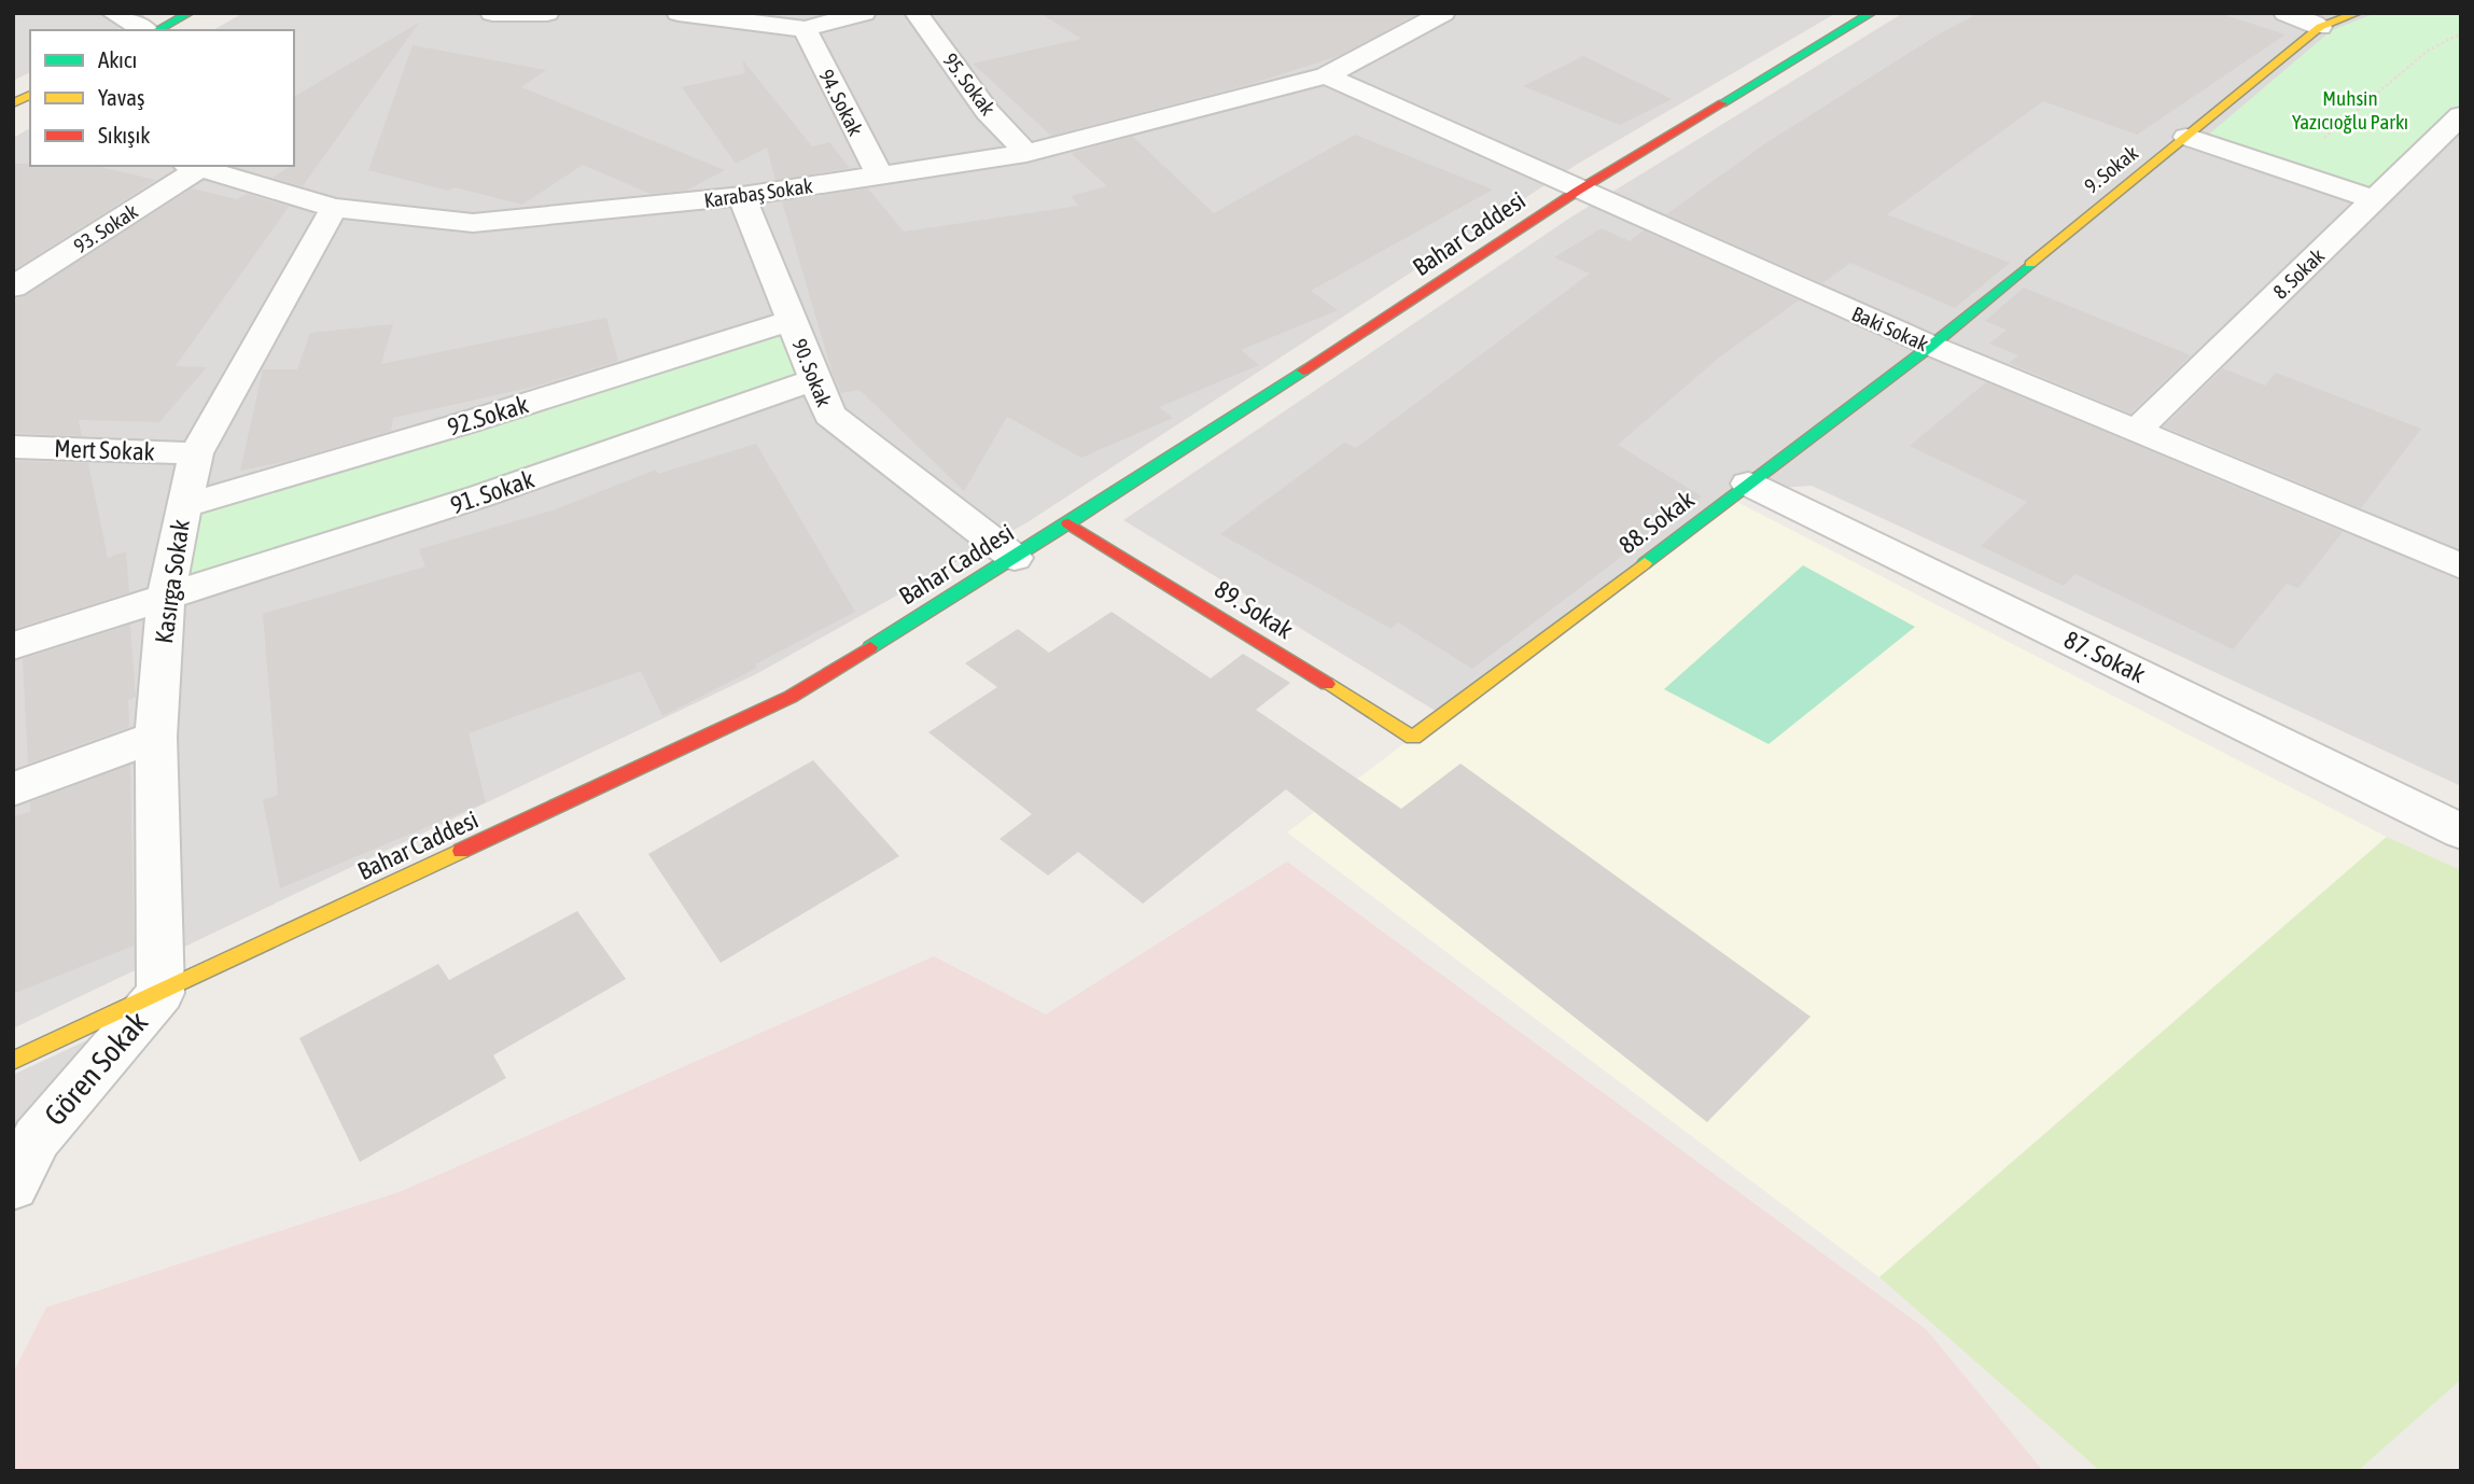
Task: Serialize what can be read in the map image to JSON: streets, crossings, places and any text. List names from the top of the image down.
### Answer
{
  "streets": {
    "street": [
      "95. Sokak",
      "94. Sokak",
      "9. Sokak",
      "Karabaş Sokak",
      "93. Sokak",
      "Bahar Caddesi",
      "8. Sokak",
      "Baki Sokak",
      "90. Sokak",
      "92.Sokak",
      "Mert Sokak",
      "91. Sokak",
      "88. Sokak",
      "Kasırga Sokak",
      "89. Sokak",
      "87. Sokak",
      "Gören Sokak"
    ]
  },
  "crossings": [
    ["95. Sokak", "Karabaş Sokak"],
    ["94. Sokak", "Karabaş Sokak"],
    ["9. Sokak", "Baki Sokak"],
    ["9. Sokak", "88. Sokak"],
    ["Karabaş Sokak", "93. Sokak"],
    ["Karabaş Sokak", "Baki Sokak"],
    ["Karabaş Sokak", "90. Sokak"],
    ["Karabaş Sokak", "Kasırga Sokak"],
    ["Bahar Caddesi", "Baki Sokak"],
    ["Bahar Caddesi", "90. Sokak"],
    ["Bahar Caddesi", "Kasırga Sokak"],
    ["Bahar Caddesi", "89. Sokak"],
    ["Bahar Caddesi", "Gören Sokak"],
    ["8. Sokak", "Baki Sokak"],
    ["Baki Sokak", "88. Sokak"],
    ["90. Sokak", "92.Sokak"],
    ["90. Sokak", "91. Sokak"],
    ["92.Sokak", "Kasırga Sokak"],
    ["Mert Sokak", "Kasırga Sokak"],
    ["91. Sokak", "Kasırga Sokak"],
    ["88. Sokak", "89. Sokak"],
    ["88. Sokak", "87. Sokak"],
    ["Kasırga Sokak", "Gören Sokak"]
  ],
  "parks": ["Muhsin Yazıcıoğlu Parkı"],
  "legend": ["Akıcı", "Yavaş", "Sıkışık"]
}
